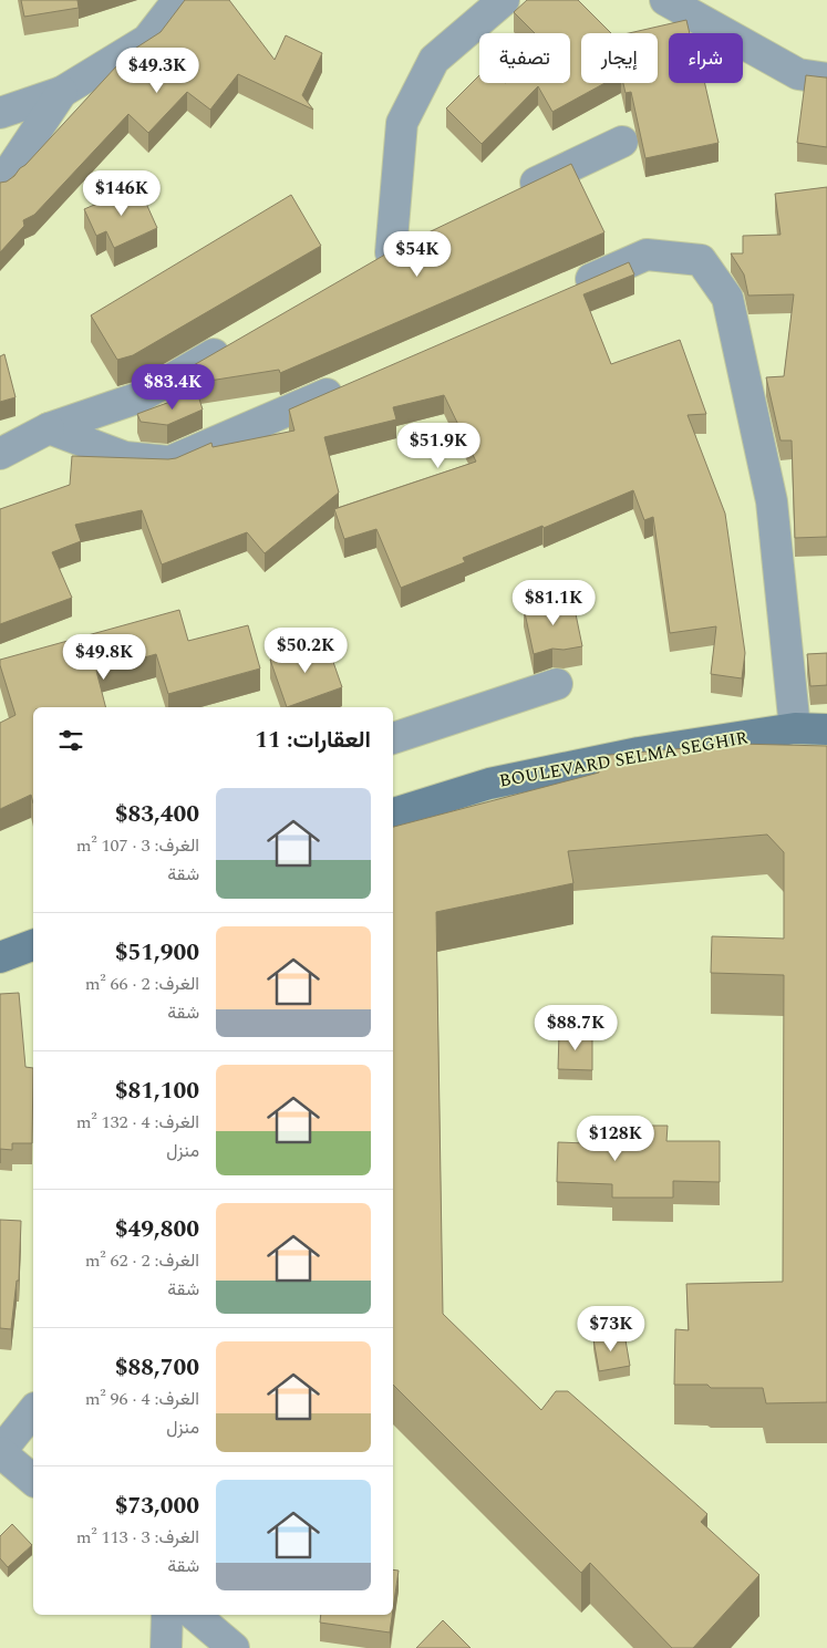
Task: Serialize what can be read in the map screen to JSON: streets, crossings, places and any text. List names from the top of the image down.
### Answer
{
  "streets": {
    "main road": ["BOULEVARD SELMA SEGHIR"]
  },
  "page": {
    "chip": ["شراء", "إيجار", "تصفية"],
    "price": [
      "$49.3K",
      "$146K",
      "$54K",
      "$83.4K",
      "$51.9K",
      "$81.1K",
      "$50.2K",
      "$49.8K",
      "$88.7K",
      "$128K",
      "$73K"
    ],
    "heading": "العقارات: 11",
    "list": [
      {
        "name": "$83,400",
        "note": "الغرف: 3 · 107 m² · شقة"
      },
      {
        "name": "$51,900",
        "note": "الغرف: 2 · 66 m² · شقة"
      },
      {
        "name": "$81,100",
        "note": "الغرف: 4 · 132 m² · منزل"
      },
      {
        "name": "$49,800",
        "note": "الغرف: 2 · 62 m² · شقة"
      },
      {
        "name": "$88,700",
        "note": "الغرف: 4 · 96 m² · منزل"
      },
      {
        "name": "$73,000",
        "note": "الغرف: 3 · 113 m² · شقة"
      }
    ]
  }
}
